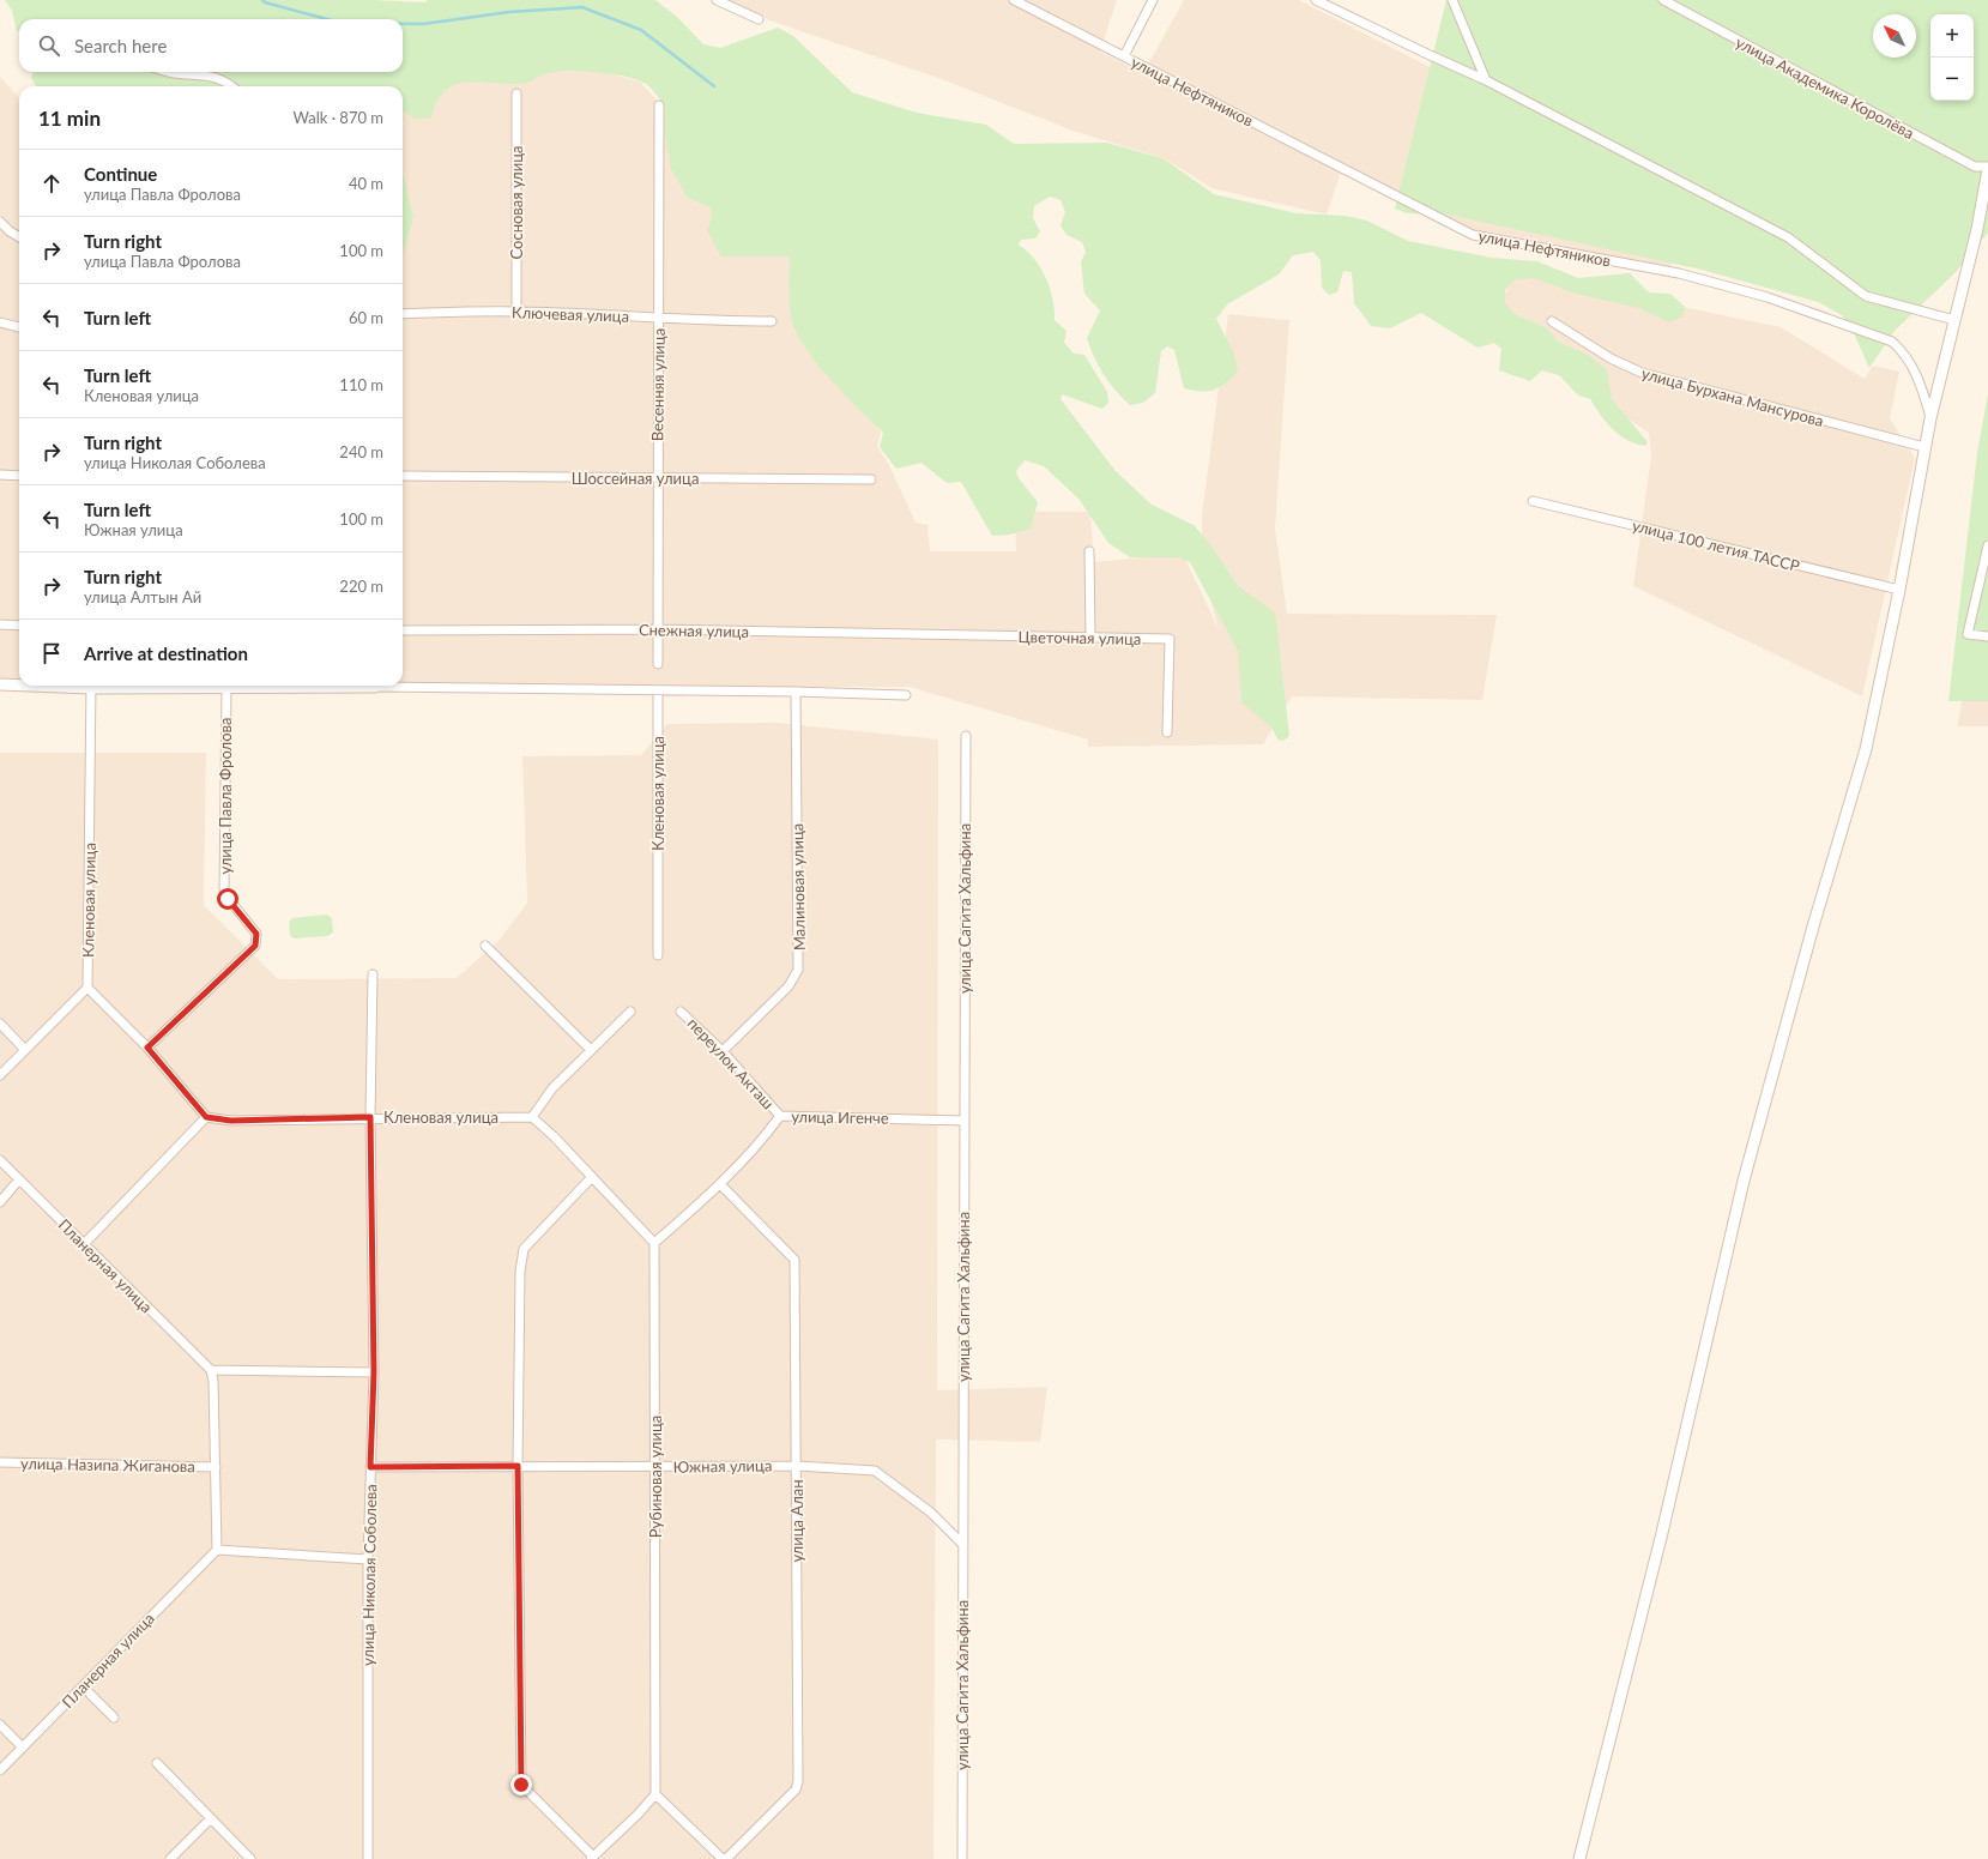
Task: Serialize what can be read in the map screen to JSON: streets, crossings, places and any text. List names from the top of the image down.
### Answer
{
  "streets": {
    "street": [
      "улица Академика Королёва",
      "улица Нефтяников",
      "Сосновая улица",
      "Ключевая улица",
      "Весенняя улица",
      "улица Бурхана Мансурова",
      "Шоссейная улица",
      "улица 100 летия ТАССР",
      "Снежная улица",
      "Цветочная улица",
      "Кленовая улица",
      "улица Павла Фролова",
      "Малиновая улица",
      "улица Сагита Хальфина",
      "переулок Акташ",
      "улица Игенче",
      "Планерная улица",
      "улица Назипа Жиганова",
      "Южная улица",
      "Рубиновая улица",
      "улица Алан",
      "улица Николая Соболева"
    ]
  },
  "crossings": [
    ["Сосновая улица", "Ключевая улица"],
    ["Ключевая улица", "Весенняя улица"],
    ["Весенняя улица", "Шоссейная улица"],
    ["Весенняя улица", "Снежная улица"],
    ["Снежная улица", "Цветочная улица"],
    ["Кленовая улица", "улица Николая Соболева"],
    ["Малиновая улица", "переулок Акташ"],
    ["улица Сагита Хальфина", "улица Игенче"],
    ["улица Сагита Хальфина", "Южная улица"],
    ["переулок Акташ", "улица Игенче"],
    ["улица Игенче", "Рубиновая улица"],
    ["улица Игенче", "улица Алан"],
    ["Южная улица", "Рубиновая улица"],
    ["Южная улица", "улица Алан"],
    ["Южная улица", "улица Николая Соболева"]
  ],
  "north": "top left",
  "page": {
    "map_buttons": ["+", "−"],
    "search": "Search here",
    "heading": ["11 min", "Walk · 870 m"],
    "list": [
      ["Continue", "улица Павла Фролова", "40 m"],
      ["Turn right", "улица Павла Фролова", "100 m"],
      ["Turn left", "60 m"],
      ["Turn left", "Кленовая улица", "110 m"],
      ["Turn right", "улица Николая Соболева", "240 m"],
      ["Turn left", "Южная улица", "100 m"],
      ["Turn right", "улица Алтын Ай", "220 m"],
      "Arrive at destination"
    ]
  }
}
